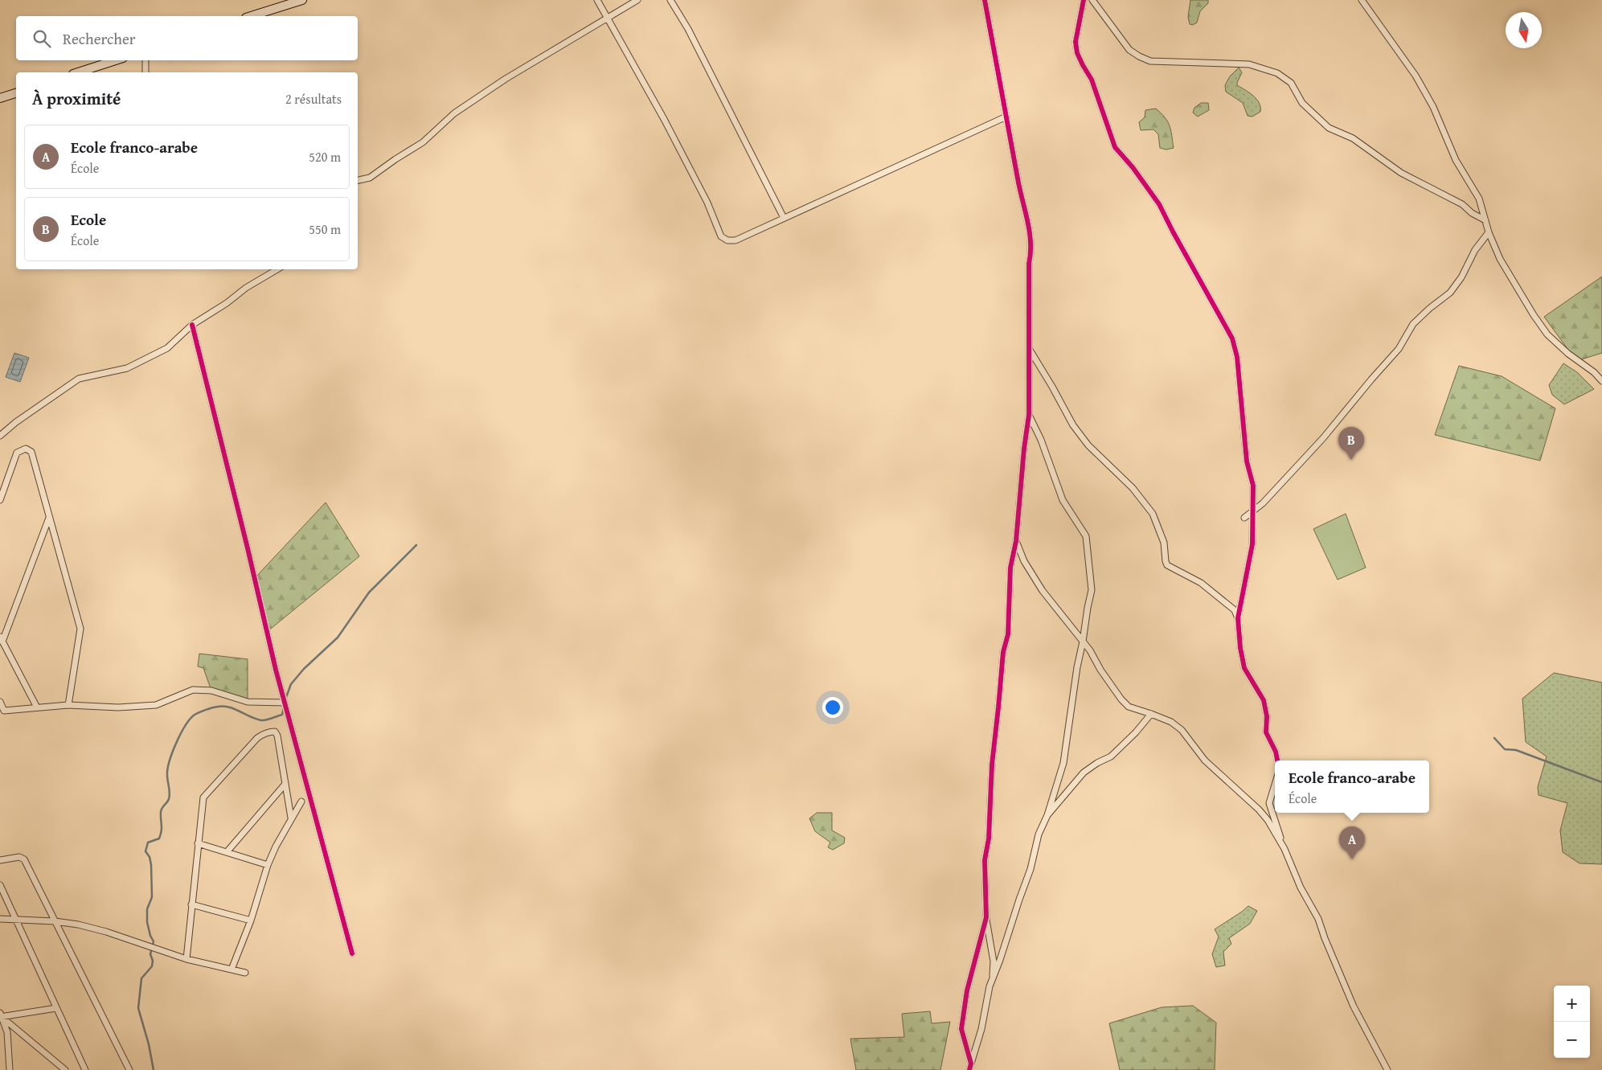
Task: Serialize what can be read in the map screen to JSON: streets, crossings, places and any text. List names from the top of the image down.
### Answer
{
  "north": "bottom",
  "page": {
    "search": "Rechercher",
    "heading": ["À proximité", "2 résultats"],
    "list": [
      {
        "mark": "A",
        "name": "Ecole franco-arabe",
        "note": "École",
        "value": "520 m"
      },
      {
        "mark": "B",
        "name": "Ecole",
        "note": "École",
        "value": "550 m"
      }
    ],
    "pins": ["B", "A"],
    "popup": ["Ecole franco-arabe", "École"],
    "map_buttons": ["+", "−"]
  }
}
